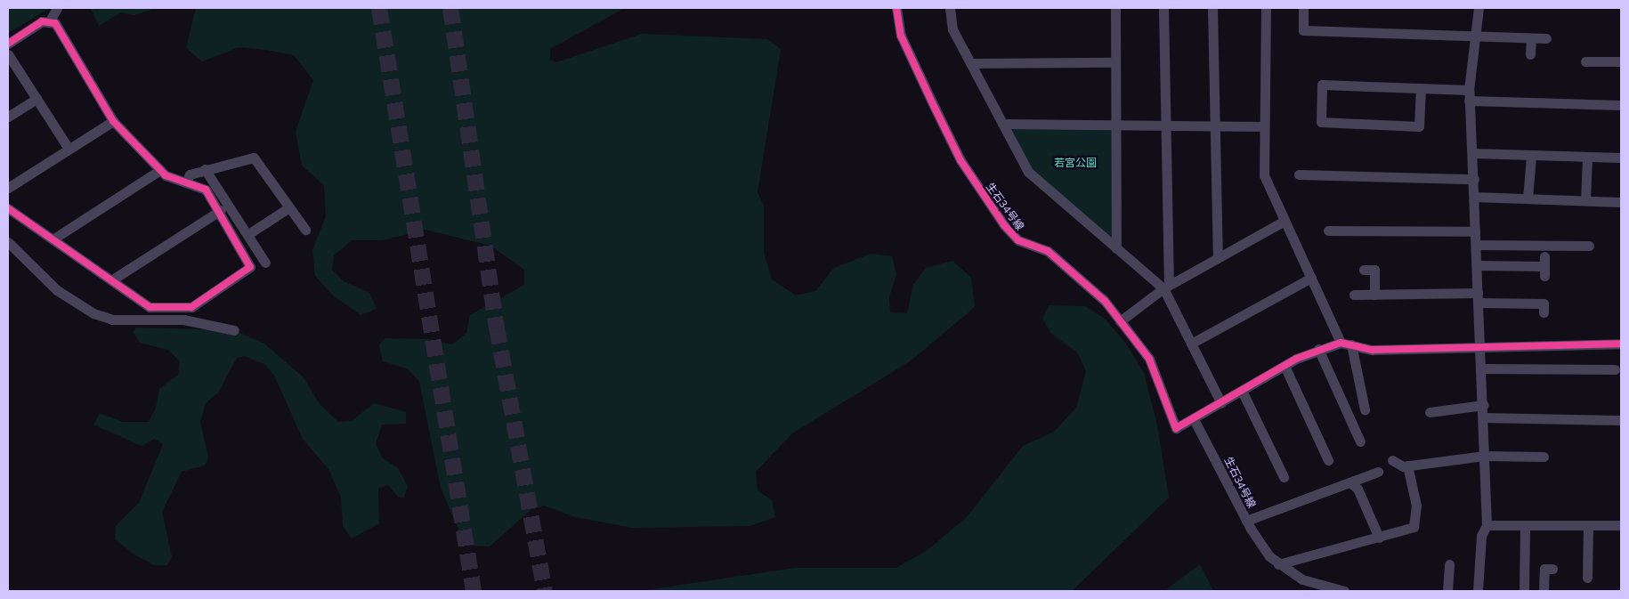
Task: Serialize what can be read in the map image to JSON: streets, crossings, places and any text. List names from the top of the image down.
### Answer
{
  "streets": {
    "street": ["生石34号線"]
  },
  "parks": ["若宮公園"]
}
